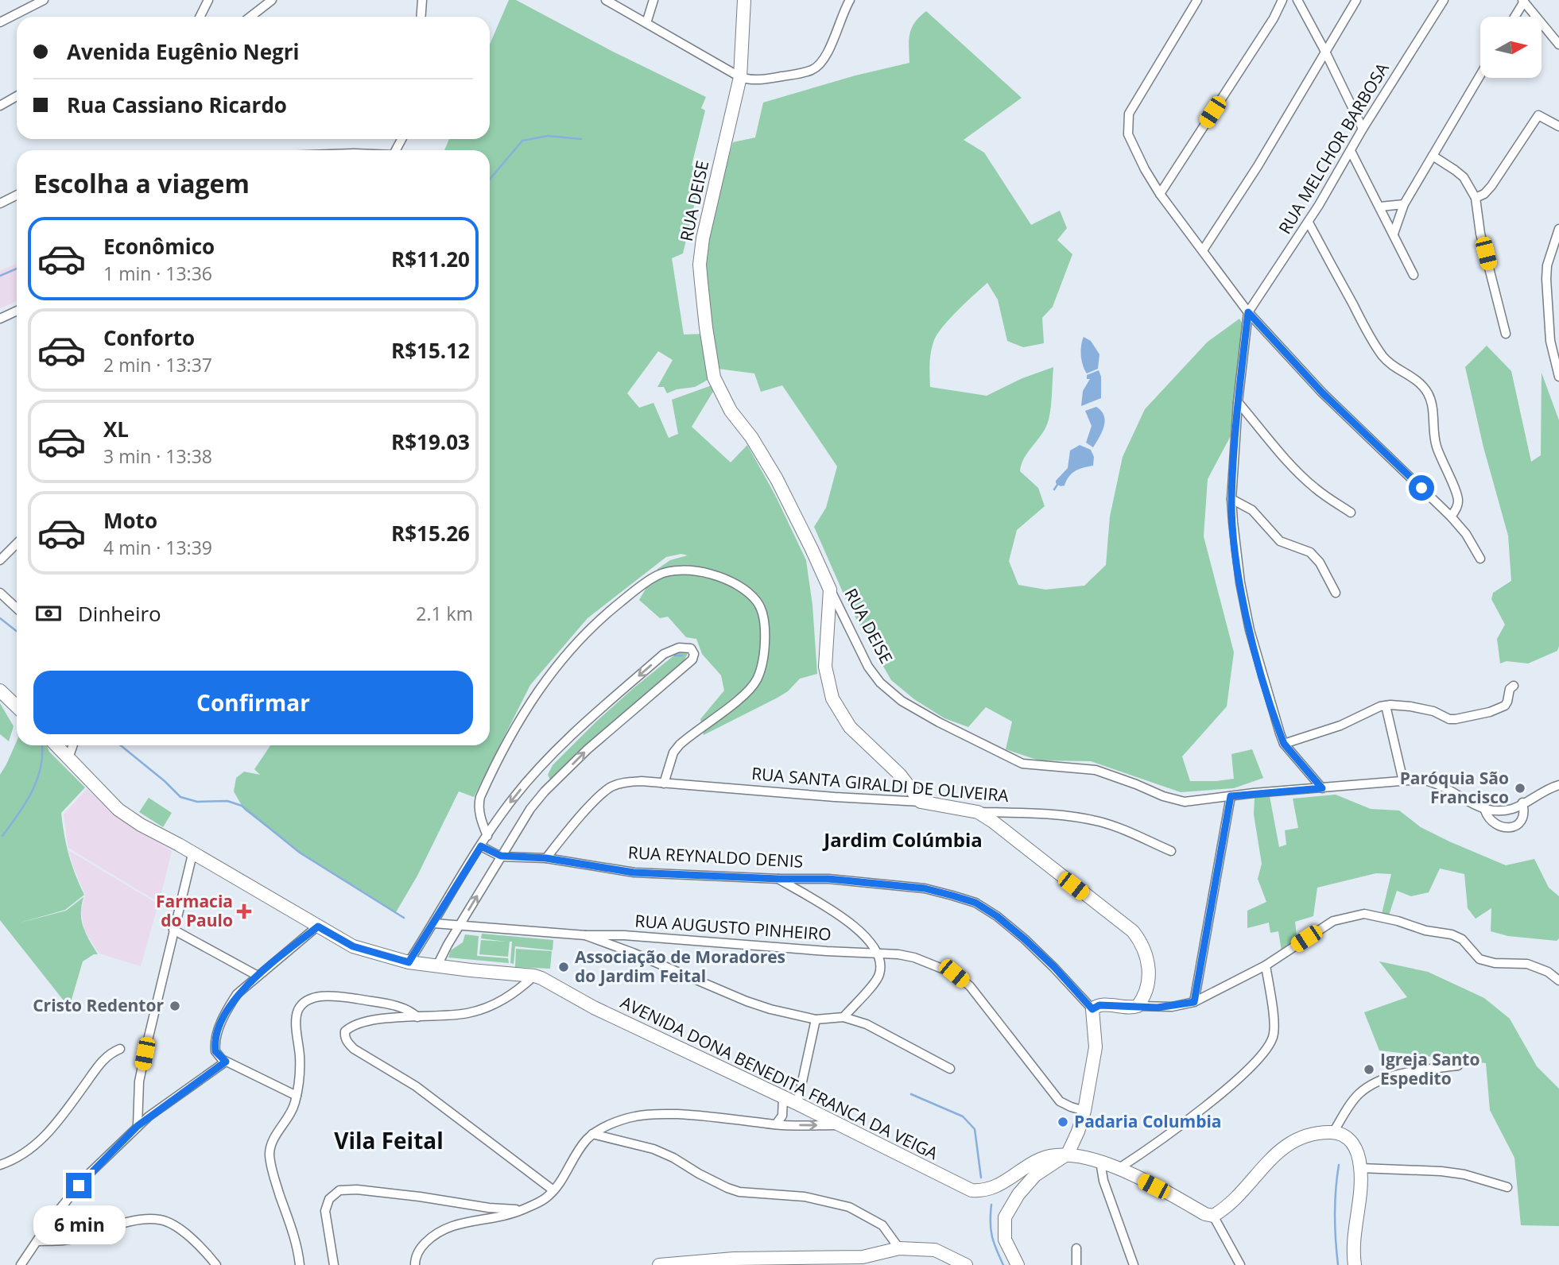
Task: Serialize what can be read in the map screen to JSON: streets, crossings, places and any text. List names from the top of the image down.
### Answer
{
  "streets": {
    "street": [
      "RUA MELCHOR BARBOSA",
      "RUA DEISE",
      "RUA SANTA GIRALDI DE OLIVEIRA",
      "RUA REYNALDO DENIS",
      "RUA AUGUSTO PINHEIRO",
      "AVENIDA DONA BENEDITA FRANCA DA VEIGA"
    ]
  },
  "crossings": [
    ["RUA SANTA GIRALDI DE OLIVEIRA", "RUA REYNALDO DENIS"]
  ],
  "districts": ["Jardim Colúmbia", "Vila Feital"],
  "places": {
    "other": [
      "Paróquia São Francisco",
      "Associação de Moradores do Jardim Feital",
      "Cristo Redentor",
      "Igreja Santo Espedito",
      "Padaria Columbia"
    ],
    "health": ["Farmacia do Paulo"]
  },
  "north": "right",
  "page": {
    "banner": ["Avenida Eugênio Negri", "Rua Cassiano Ricardo"],
    "heading": "Escolha a viagem",
    "list": [
      {
        "name": "Econômico",
        "note": "1 min · 13:36",
        "value": "R$11.20"
      },
      {
        "name": "Conforto",
        "note": "2 min · 13:37",
        "value": "R$15.12"
      },
      {
        "name": "XL",
        "note": "3 min · 13:38",
        "value": "R$19.03"
      },
      {
        "name": "Moto",
        "note": "4 min · 13:39",
        "value": "R$15.26"
      }
    ],
    "pay": ["Dinheiro", "2.1 km"],
    "buttons": "Confirmar",
    "bubble": "6 min"
  }
}
